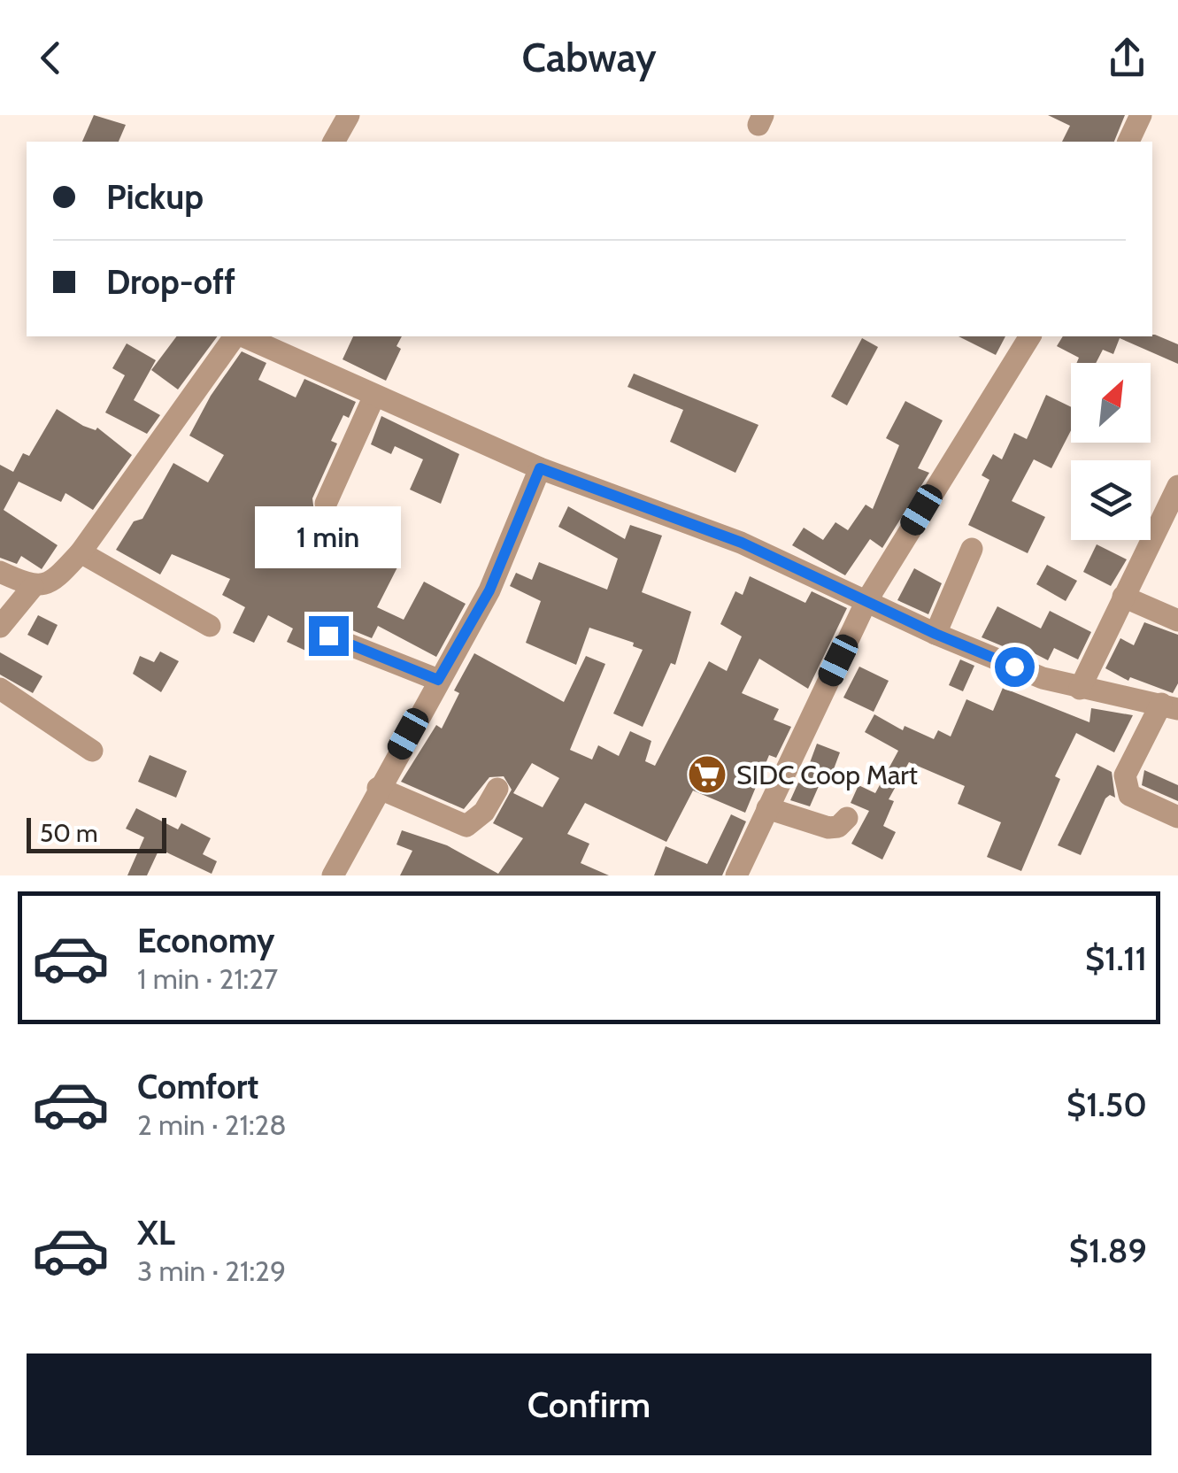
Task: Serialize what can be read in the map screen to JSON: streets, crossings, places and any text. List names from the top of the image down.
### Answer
{
  "places": {
    "supermarket": ["SIDC Coop Mart"]
  },
  "scale_bar": "50 m",
  "north": "top right",
  "page": {
    "header": "Cabway",
    "banner": ["Pickup", "Drop-off"],
    "bubble": "1 min",
    "scale": "50 m",
    "list": [
      {
        "name": "Economy",
        "note": "1 min · 21:27",
        "value": "$1.11"
      },
      {
        "name": "Comfort",
        "note": "2 min · 21:28",
        "value": "$1.50"
      },
      {
        "name": "XL",
        "note": "3 min · 21:29",
        "value": "$1.89"
      }
    ],
    "buttons": "Confirm"
  }
}
